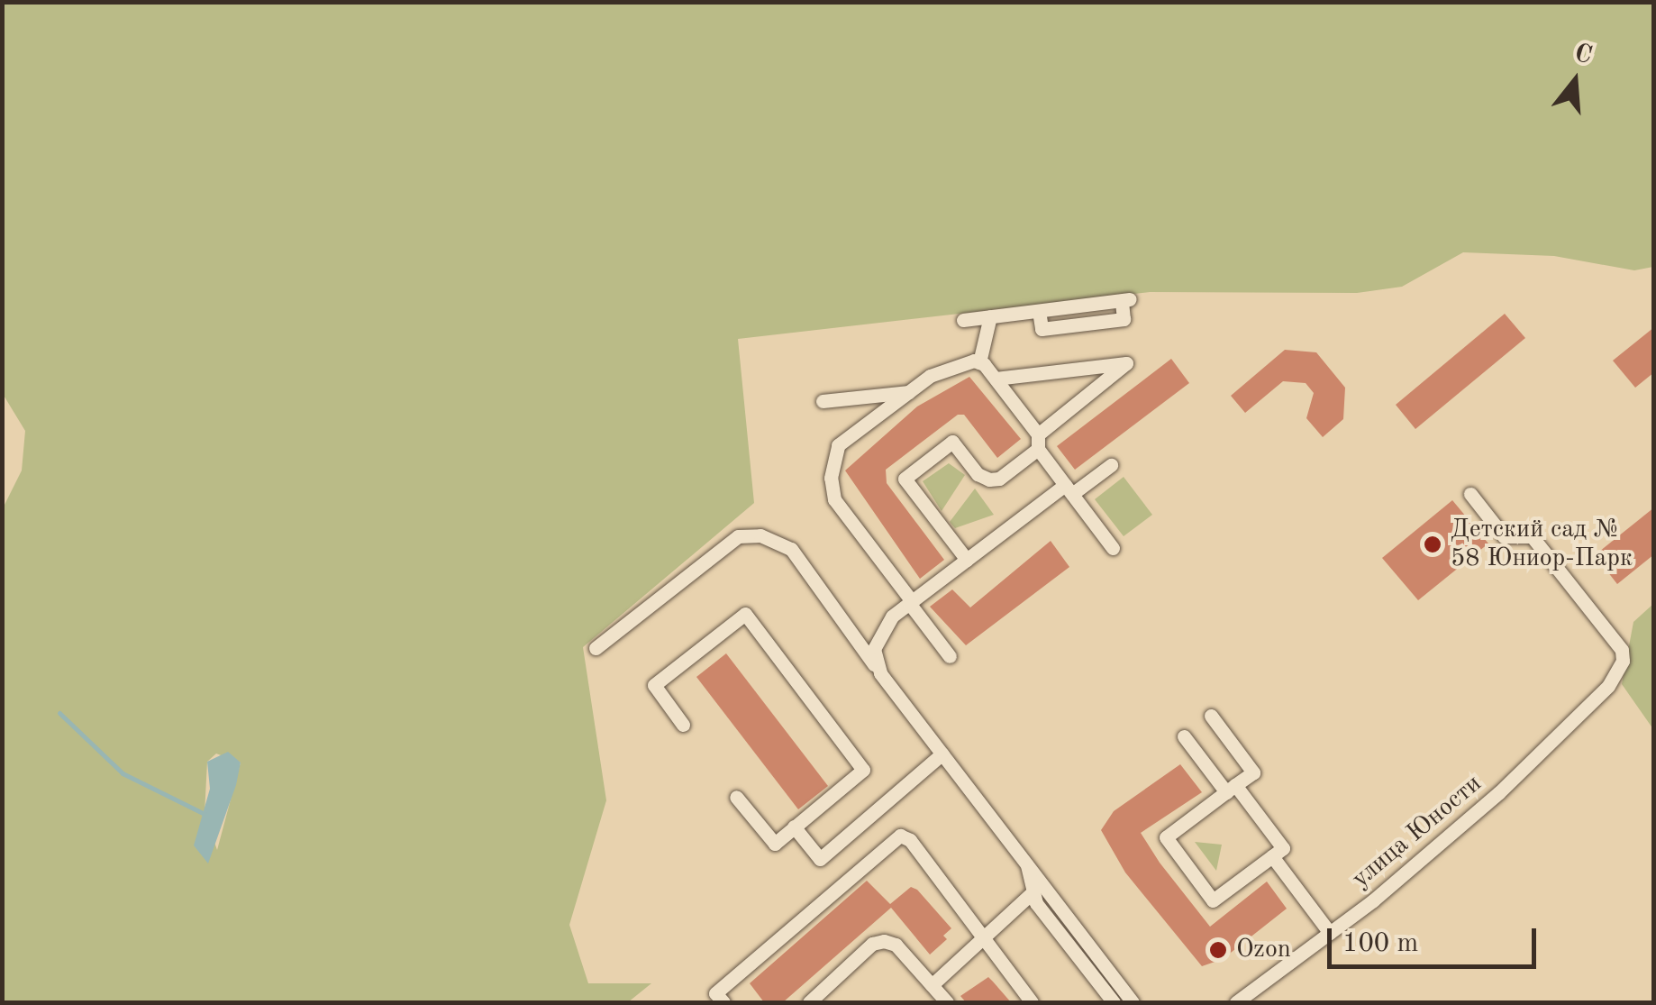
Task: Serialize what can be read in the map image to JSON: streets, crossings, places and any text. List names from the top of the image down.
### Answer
{
  "streets": {
    "street": ["улица Юности"]
  },
  "places": ["Детский сад № 58 Юниор-Парк", "Ozon"],
  "scale_bar": "100 m",
  "north": "top"
}
